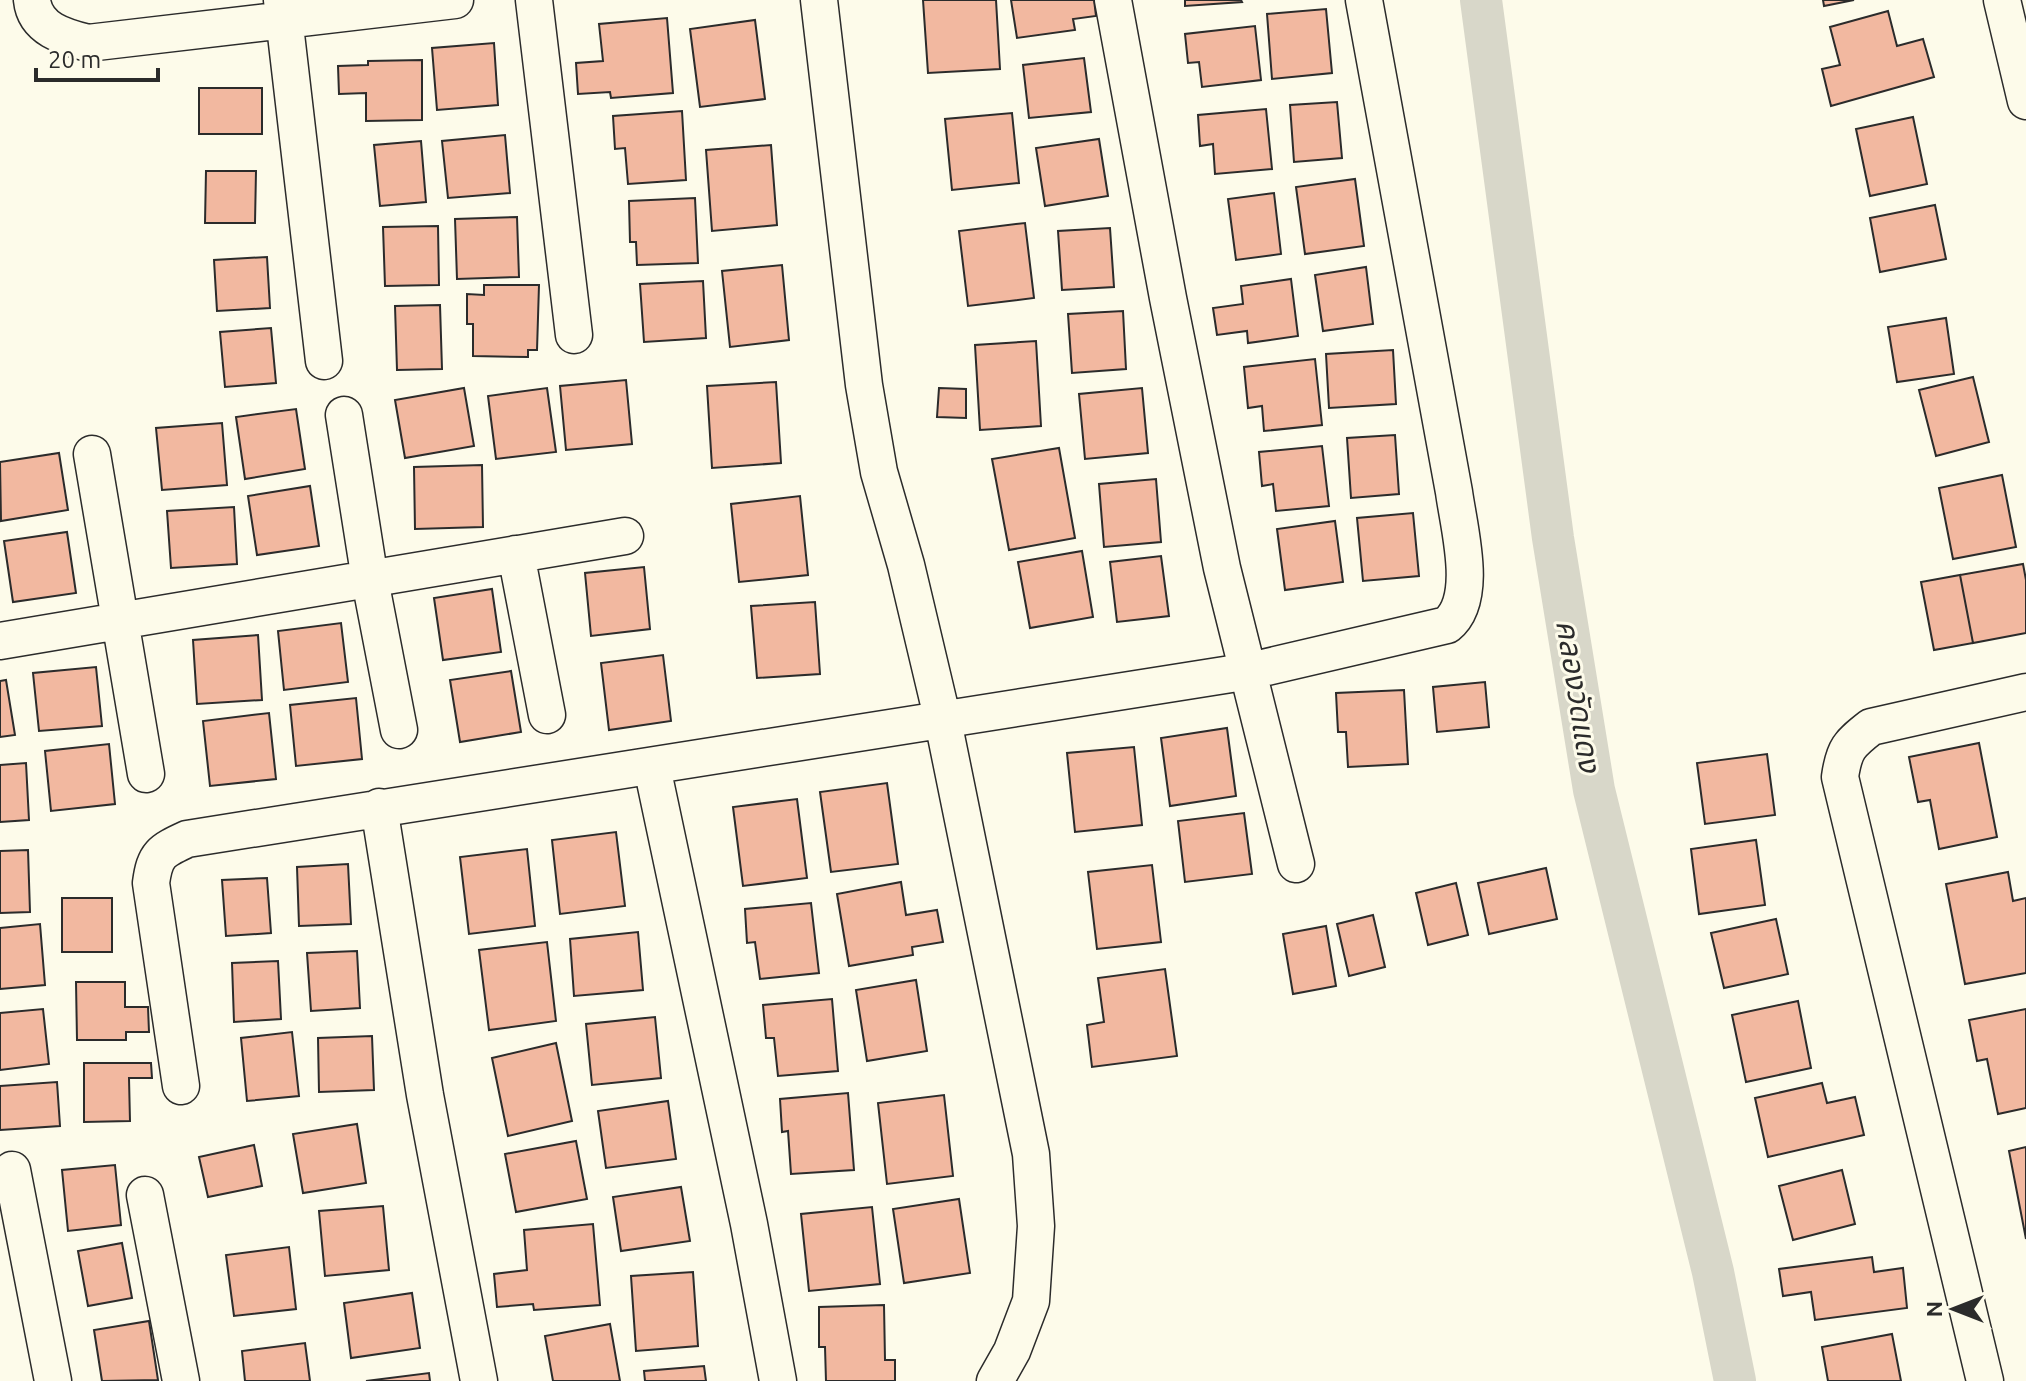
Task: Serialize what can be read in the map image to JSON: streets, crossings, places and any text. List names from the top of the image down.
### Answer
{
  "water": ["คลองวัดแดง"],
  "scale_bar": "20 m",
  "north": "left"
}
